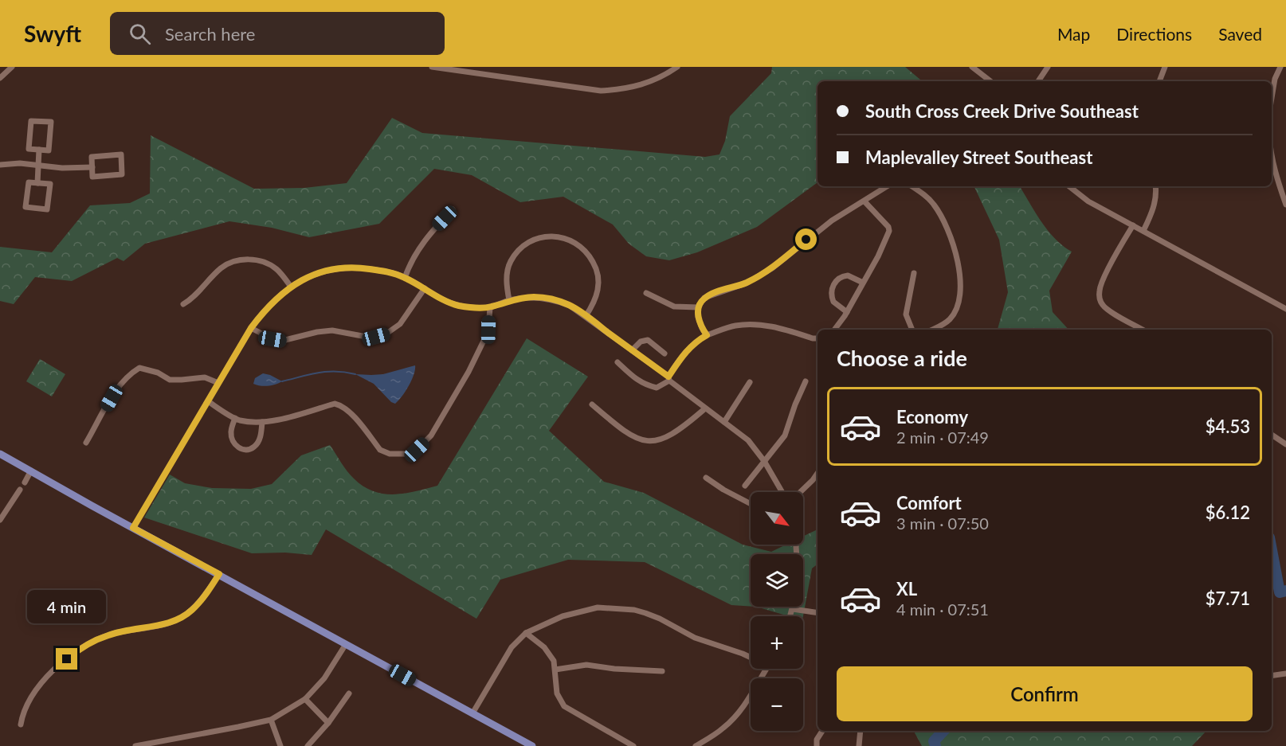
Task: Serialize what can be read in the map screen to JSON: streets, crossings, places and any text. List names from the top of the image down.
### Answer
{
  "north": "bottom right",
  "page": {
    "header": "Swyft",
    "search": "Search here",
    "nav": ["Map", "Directions", "Saved"],
    "banner": ["South Cross Creek Drive Southeast", "Maplevalley Street Southeast"],
    "heading": "Choose a ride",
    "list": [
      {
        "name": "Economy",
        "note": "2 min · 07:49",
        "value": "$4.53"
      },
      {
        "name": "Comfort",
        "note": "3 min · 07:50",
        "value": "$6.12"
      },
      {
        "name": "XL",
        "note": "4 min · 07:51",
        "value": "$7.71"
      }
    ],
    "map_buttons": ["+", "−"],
    "bubble": "4 min",
    "buttons": "Confirm"
  }
}
